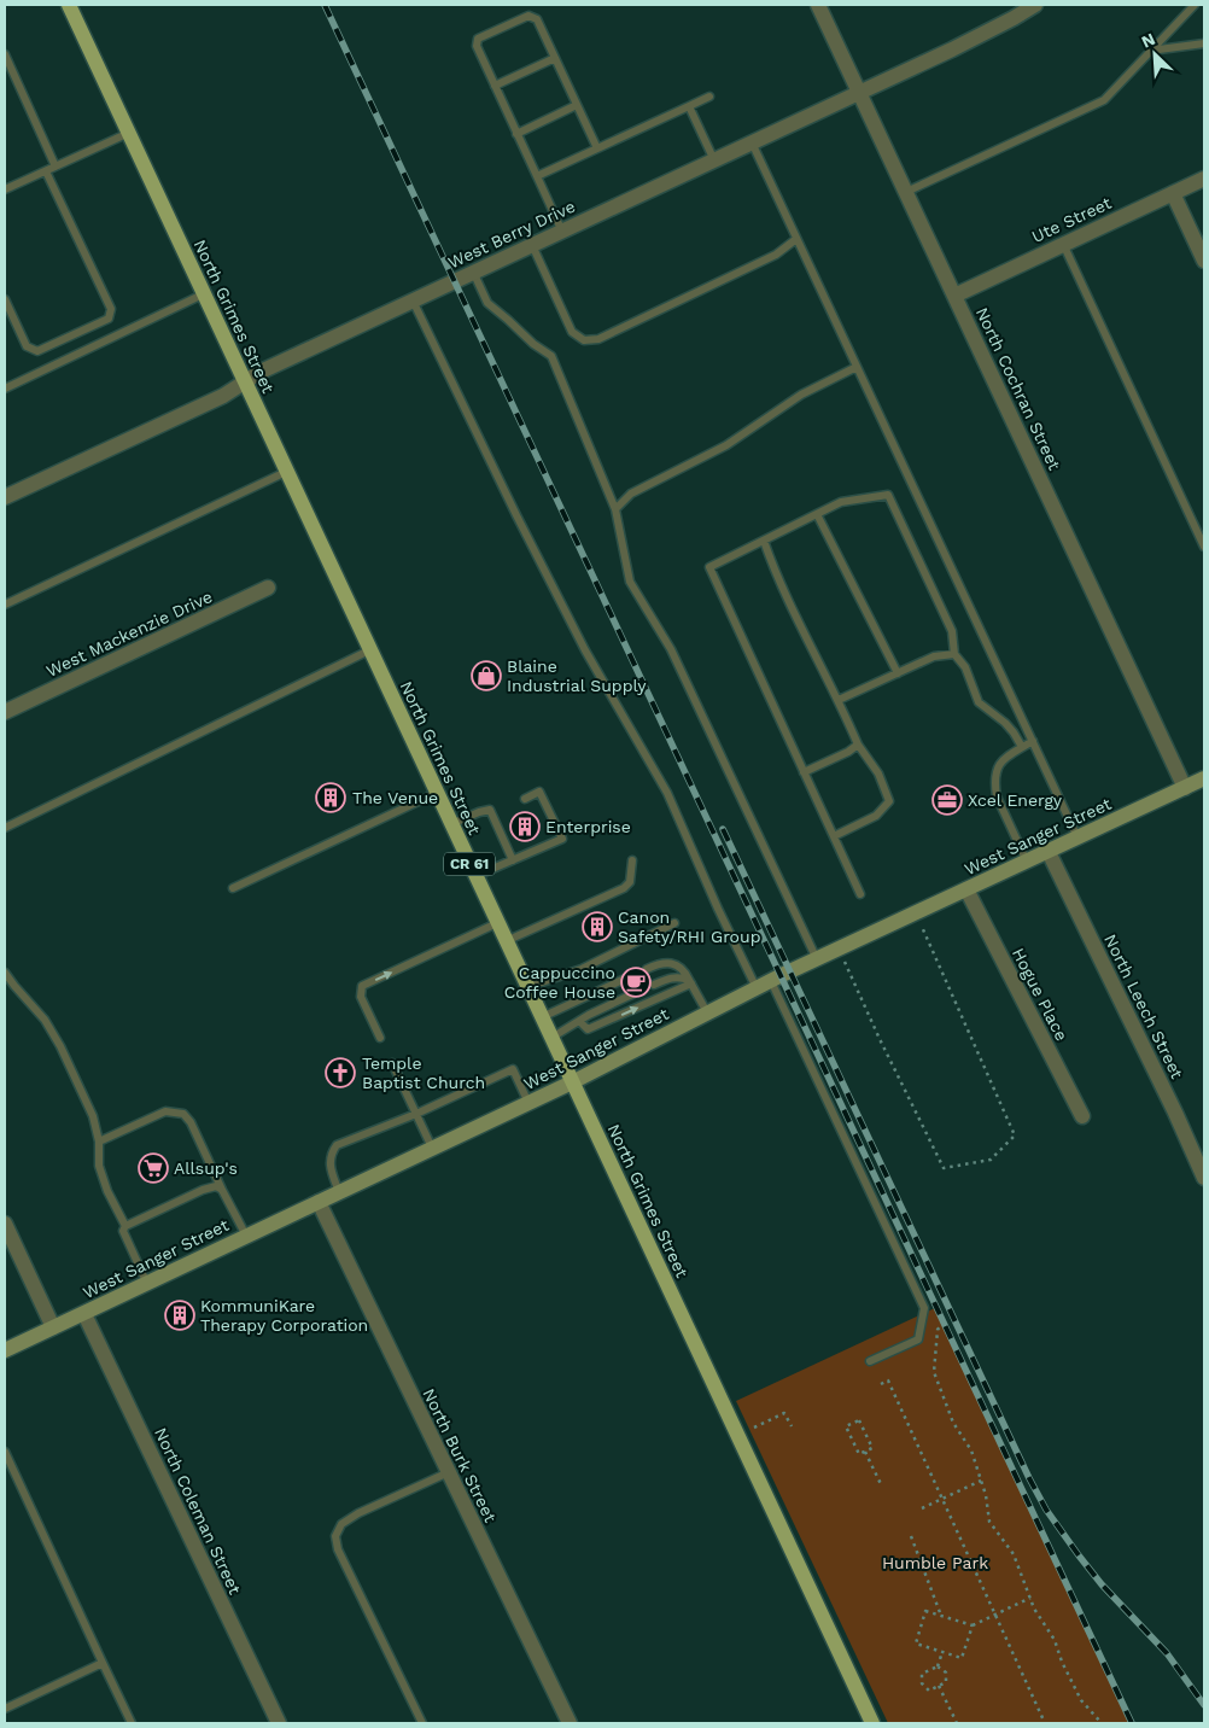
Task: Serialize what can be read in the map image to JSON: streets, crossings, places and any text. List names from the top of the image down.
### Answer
{
  "streets": {
    "main road": ["North Grimes Street", "West Sanger Street", "CR 61"],
    "street": [
      "Ute Street",
      "West Berry Drive",
      "North Cochran Street",
      "West Mackenzie Drive",
      "Hogue Place",
      "North Leech Street",
      "North Burk Street",
      "North Coleman Street"
    ]
  },
  "crossings": [
    ["Ute Street", "North Cochran Street"],
    ["West Berry Drive", "North Grimes Street"],
    ["West Berry Drive", "North Cochran Street"],
    ["North Grimes Street", "West Sanger Street"],
    ["North Cochran Street", "West Sanger Street"],
    ["West Sanger Street", "Hogue Place"],
    ["West Sanger Street", "North Leech Street"],
    ["West Sanger Street", "North Burk Street"],
    ["West Sanger Street", "North Coleman Street"]
  ],
  "parks": ["Humble Park"],
  "places": {
    "shop": ["Blaine Industrial Supply"],
    "building": [
      "The Venue",
      "Enterprise",
      "Canon Safety/RHI Group",
      "KommuniKare Therapy Corporation"
    ],
    "office": ["Xcel Energy"],
    "cafe": ["Cappuccino Coffee House"],
    "church": ["Temple Baptist Church"],
    "supermarket": ["Allsup's"]
  },
  "north": "top left"
}
